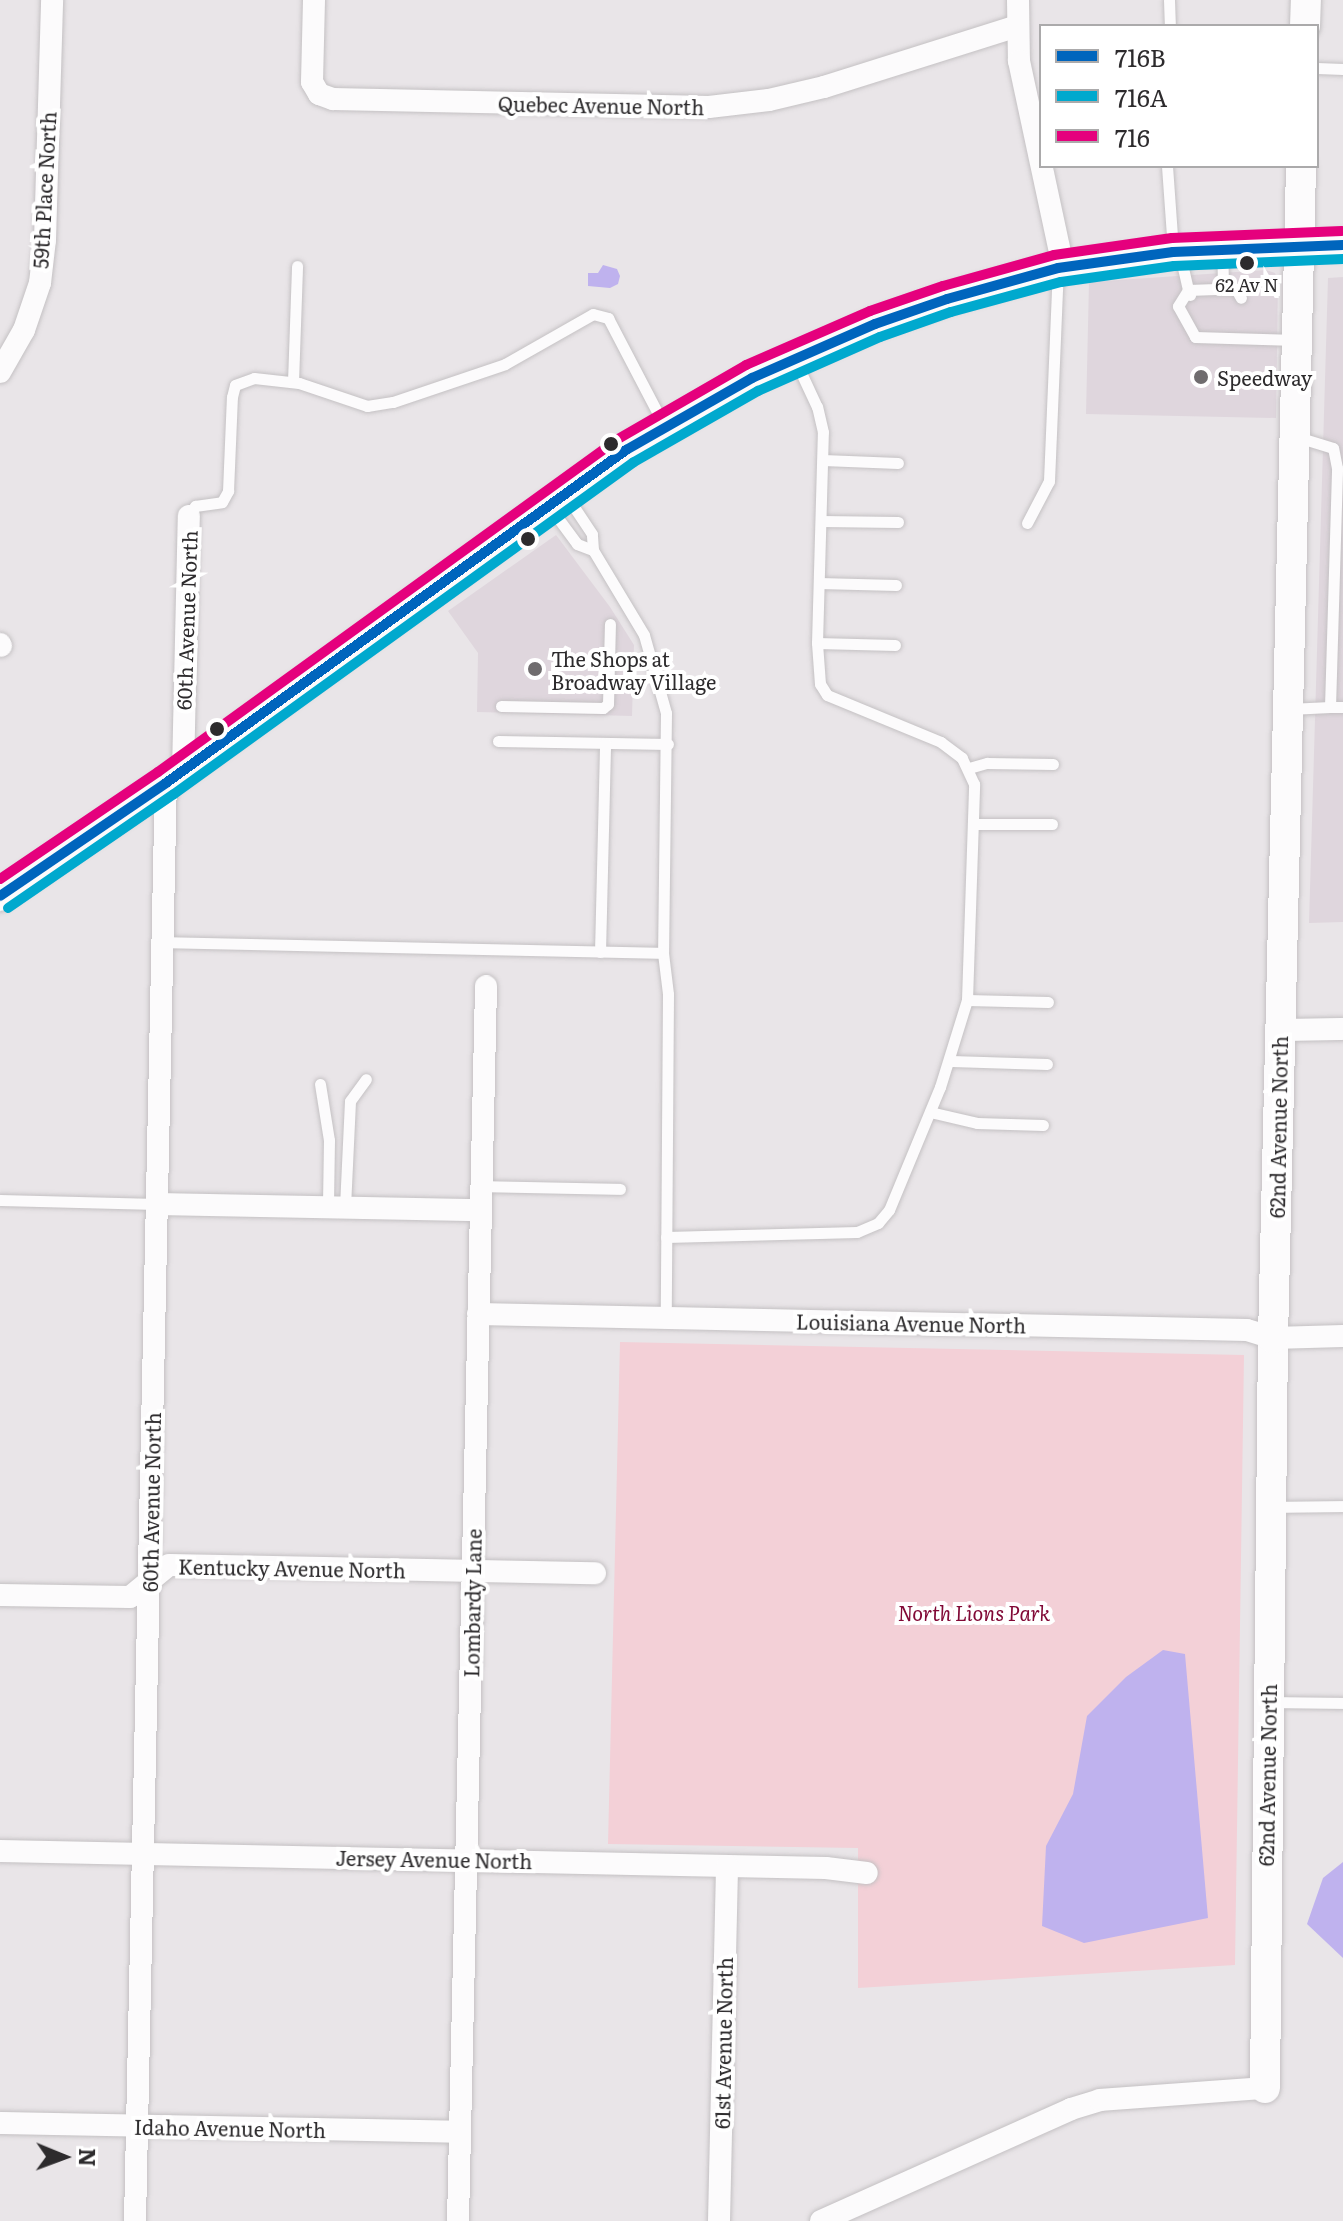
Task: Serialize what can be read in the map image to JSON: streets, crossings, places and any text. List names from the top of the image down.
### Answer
{
  "streets": {
    "street": [
      "Quebec Avenue North",
      "59th Place North",
      "60th Avenue North",
      "62nd Avenue North",
      "Louisiana Avenue North",
      "Kentucky Avenue North",
      "Lombardy Lane",
      "Jersey Avenue North",
      "61st Avenue North",
      "Idaho Avenue North"
    ]
  },
  "crossings": [
    ["60th Avenue North", "Kentucky Avenue North"],
    ["60th Avenue North", "Jersey Avenue North"],
    ["60th Avenue North", "Idaho Avenue North"],
    ["62nd Avenue North", "Louisiana Avenue North"],
    ["Louisiana Avenue North", "Lombardy Lane"],
    ["Kentucky Avenue North", "Lombardy Lane"],
    ["Lombardy Lane", "Jersey Avenue North"],
    ["Lombardy Lane", "Idaho Avenue North"],
    ["Jersey Avenue North", "61st Avenue North"]
  ],
  "parks": ["North Lions Park"],
  "places": ["62 Av N", "Speedway", "The Shops at Broadway Village"],
  "lines": ["transit line 716", "transit line 716B", "transit line 716A"],
  "legend": ["716B", "716A", "716"],
  "north": "right"
}
